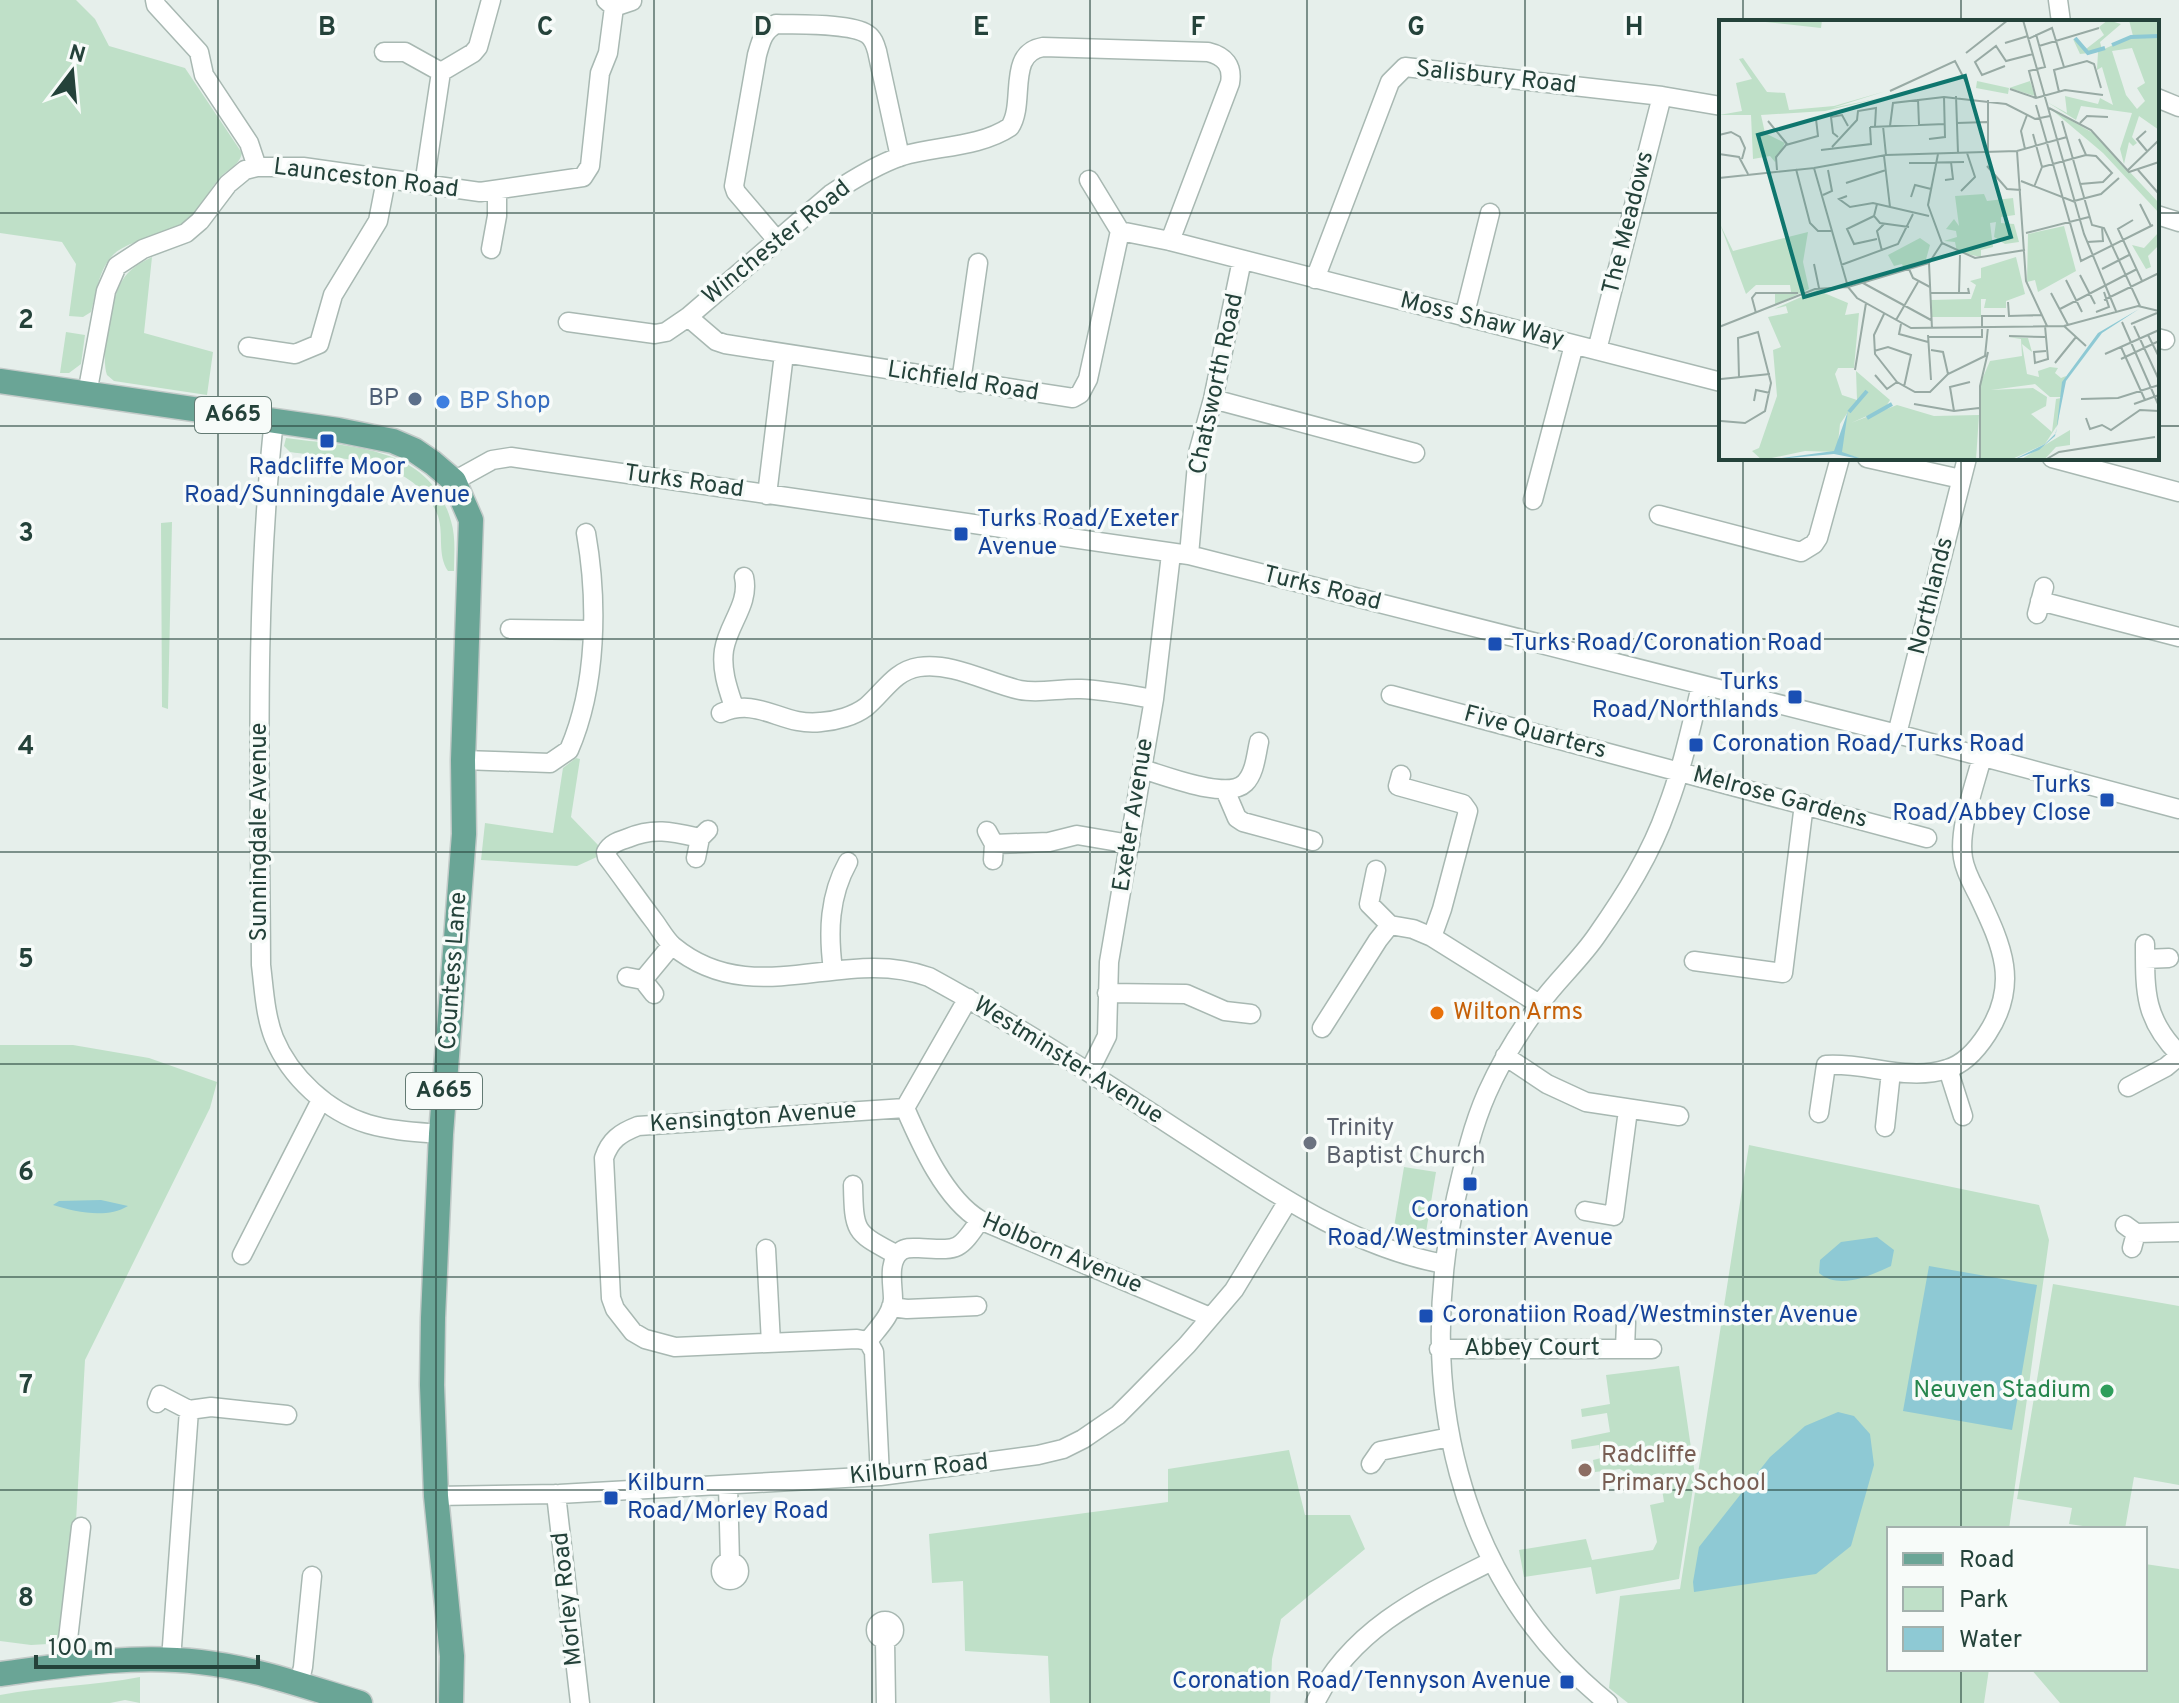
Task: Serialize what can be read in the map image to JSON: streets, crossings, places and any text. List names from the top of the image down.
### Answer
{
  "streets": {
    "main road": ["A665", "Countess Lane"],
    "street": [
      "Salisbury Road",
      "Launceston Road",
      "The Meadows",
      "Winchester Road",
      "Moss Shaw Way",
      "Lichfield Road",
      "Chatsworth Road",
      "Turks Road",
      "Northlands",
      "Five Quarters",
      "Melrose Gardens",
      "Exeter Avenue",
      "Sunningdale Avenue",
      "Westminster Avenue",
      "Kensington Avenue",
      "Holborn Avenue",
      "Abbey Court",
      "Kilburn Road",
      "Morley Road"
    ]
  },
  "crossings": [
    ["Salisbury Road", "The Meadows"],
    ["Salisbury Road", "Moss Shaw Way"],
    ["Launceston Road", "A665"],
    ["The Meadows", "Moss Shaw Way"],
    ["Winchester Road", "Moss Shaw Way"],
    ["Winchester Road", "Lichfield Road"],
    ["Moss Shaw Way", "Lichfield Road"],
    ["Moss Shaw Way", "Chatsworth Road"],
    ["Chatsworth Road", "Turks Road"],
    ["Chatsworth Road", "Exeter Avenue"],
    ["A665", "Turks Road"],
    ["A665", "Sunningdale Avenue"],
    ["A665", "Countess Lane"],
    ["Turks Road", "Northlands"],
    ["Turks Road", "Exeter Avenue"],
    ["Turks Road", "Countess Lane"],
    ["Five Quarters", "Melrose Gardens"],
    ["Exeter Avenue", "Westminster Avenue"],
    ["Sunningdale Avenue", "Countess Lane"],
    ["Countess Lane", "Kilburn Road"],
    ["Westminster Avenue", "Kilburn Road"],
    ["Kensington Avenue", "Holborn Avenue"],
    ["Holborn Avenue", "Kilburn Road"],
    ["Kilburn Road", "Morley Road"]
  ],
  "places": {
    "other": [
      "BP",
      "BP Shop",
      "Wilton Arms",
      "Trinity Baptist Church",
      "Neuven Stadium",
      "Radcliffe Primary School"
    ],
    "transit": [
      "Radcliffe Moor Road/Sunningdale Avenue",
      "Turks Road/Exeter Avenue",
      "Turks Road/Coronation Road",
      "Turks Road/Northlands",
      "Coronation Road/Turks Road",
      "Turks Road/Abbey Close",
      "Coronation Road/Westminster Avenue",
      "Coronatiion Road/Westminster Avenue",
      "Kilburn Road/Morley Road",
      "Coronation Road/Tennyson Avenue"
    ]
  },
  "legend": ["Road", "Park", "Water"],
  "scale_bar": "100 m",
  "north": "top",
  "grid": {
    "columns": [
      "B",
      "C",
      "D",
      "E",
      "F",
      "G",
      "H"
    ],
    "rows": [
      "2",
      "3",
      "4",
      "5",
      "6",
      "7",
      "8"
    ]
  }
}
